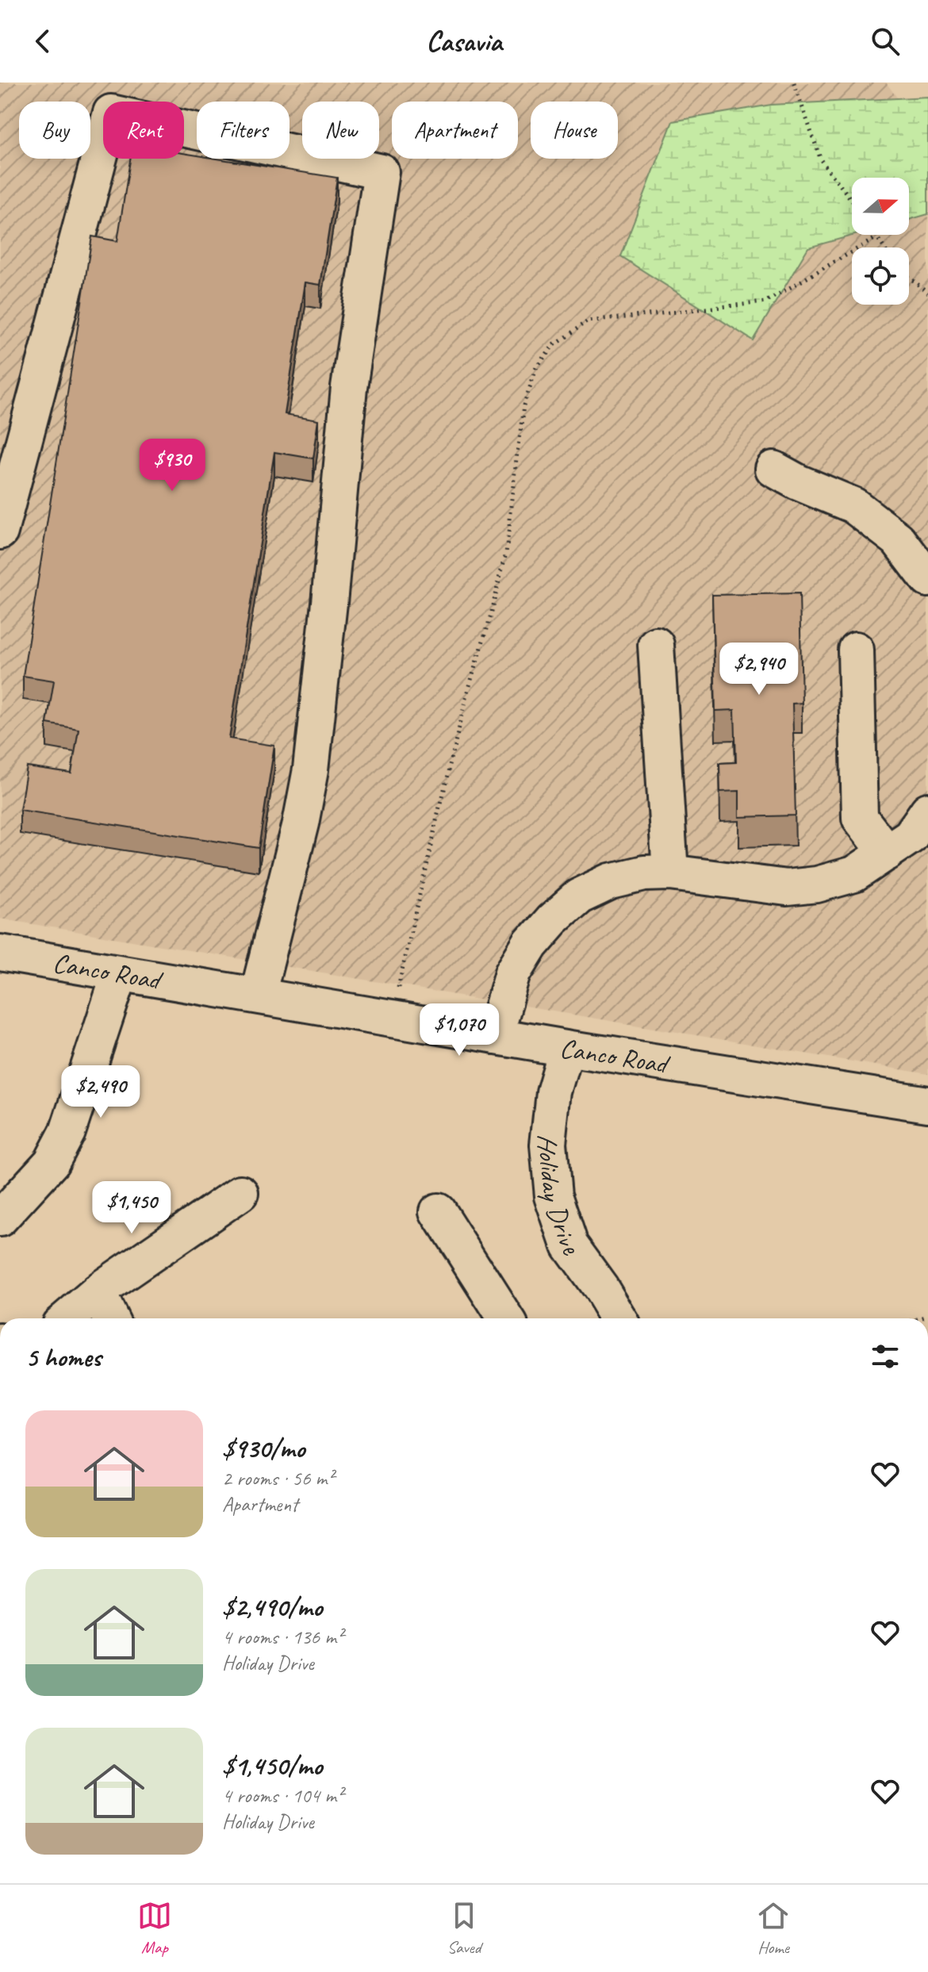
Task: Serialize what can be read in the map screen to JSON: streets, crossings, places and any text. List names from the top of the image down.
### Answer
{
  "streets": {
    "street": ["Canco Road", "Holiday Drive"]
  },
  "crossings": [
    ["Canco Road", "Holiday Drive"]
  ],
  "north": "right",
  "page": {
    "header": "Casavia",
    "chip": [
      "Buy",
      "Rent",
      "Filters",
      "New",
      "Apartment",
      "House"
    ],
    "price": [
      "$930",
      "$2,940",
      "$1,070",
      "$2,490",
      "$1,450"
    ],
    "heading": "5 homes",
    "list": [
      {
        "name": "$930/mo",
        "note": "2 rooms · 56 m² · Apartment"
      },
      {
        "name": "$2,490/mo",
        "note": "4 rooms · 136 m² · Holiday Drive"
      },
      {
        "name": "$1,450/mo",
        "note": "4 rooms · 104 m² · Holiday Drive"
      }
    ],
    "tabs": ["Map", "Saved", "Home"]
  }
}
